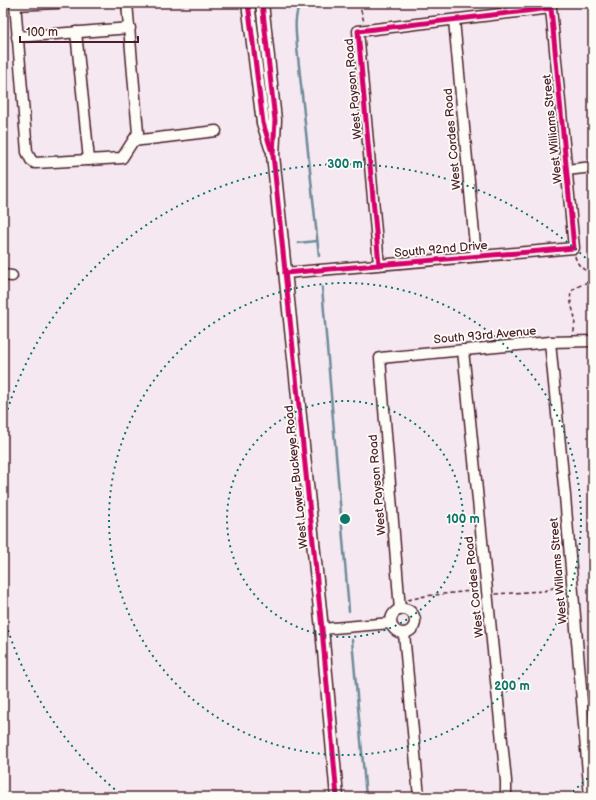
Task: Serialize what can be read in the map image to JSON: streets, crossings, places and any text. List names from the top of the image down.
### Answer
{
  "streets": {
    "main road": ["West Lower Buckeye Road"],
    "street": [
      "West Payson Road",
      "West Williams Street",
      "West Cordes Road",
      "South 92nd Drive",
      "South 93rd Avenue",
      "West Willams Street"
    ]
  },
  "crossings": [
    ["West Payson Road", "South 92nd Drive"],
    ["West Payson Road", "South 93rd Avenue"],
    ["West Williams Street", "West Cordes Road"],
    ["West Williams Street", "South 92nd Drive"],
    ["West Cordes Road", "South 92nd Drive"],
    ["West Cordes Road", "South 93rd Avenue"],
    ["South 92nd Drive", "West Lower Buckeye Road"],
    ["South 93rd Avenue", "West Willams Street"]
  ],
  "scale_bar": "100 m",
  "rings": ["300 m", "100 m", "200 m"]
}
